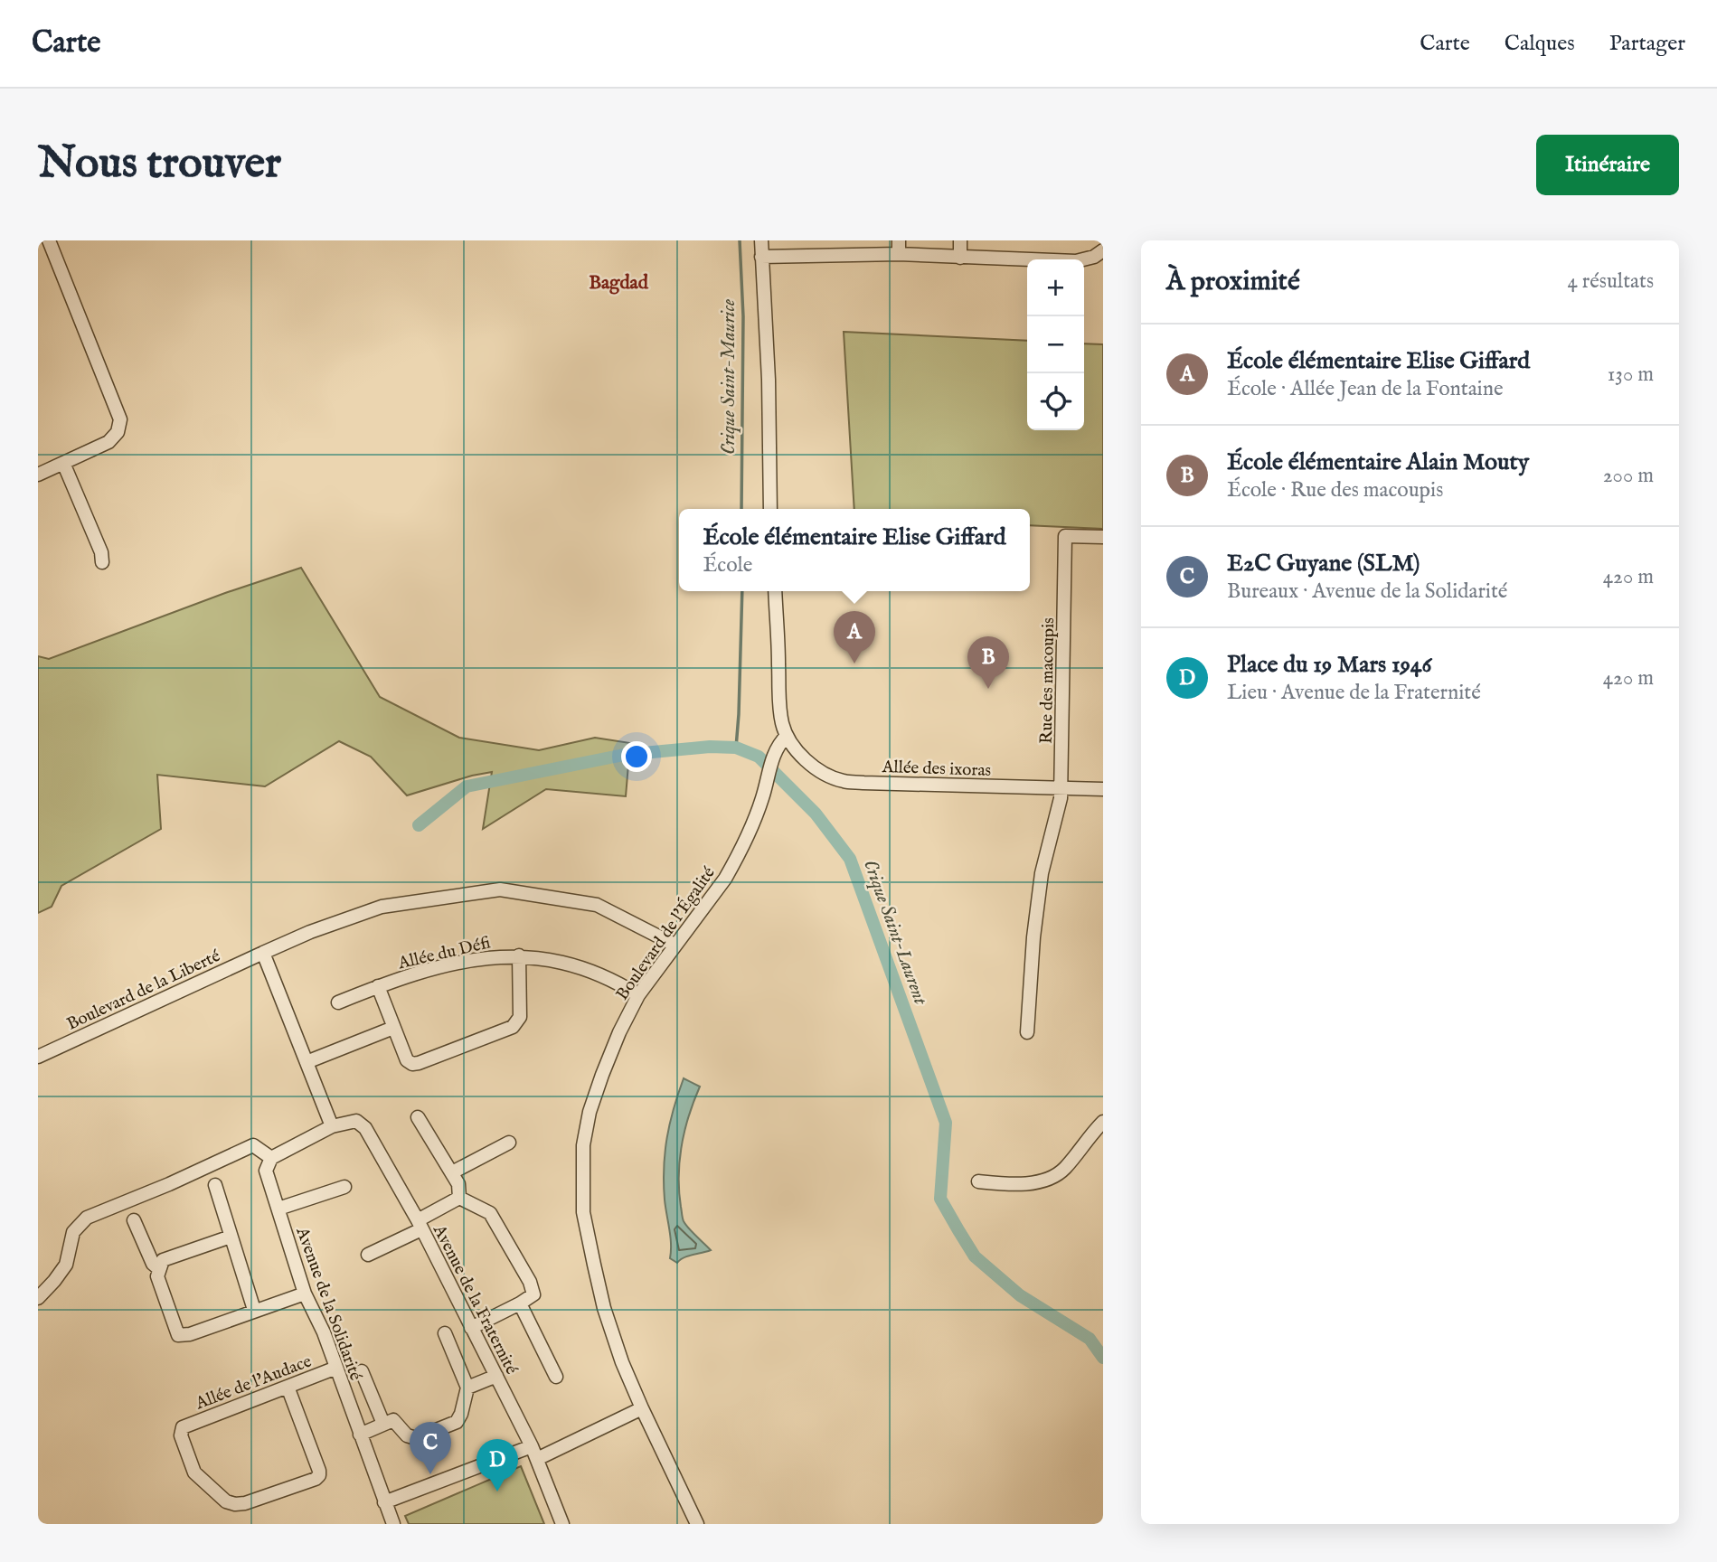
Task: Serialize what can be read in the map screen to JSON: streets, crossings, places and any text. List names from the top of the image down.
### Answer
{
  "streets": {
    "street": [
      "Rue des macoupis",
      "Allée des ixoras",
      "Boulevard de l'Égalité",
      "Allée du Défi",
      "Boulevard de la Liberté",
      "Avenue de la Fraternité",
      "Avenue de la Solidarité",
      "Allée de l'Audace"
    ]
  },
  "crossings": [
    ["Rue des macoupis", "Allée des ixoras"],
    ["Allée des ixoras", "Boulevard de l'Égalité"],
    ["Boulevard de l'Égalité", "Allée du Défi"],
    ["Boulevard de l'Égalité", "Boulevard de la Liberté"],
    ["Avenue de la Solidarité", "Allée de l'Audace"]
  ],
  "districts": ["Bagdad"],
  "water": ["Crique Saint-Maurice", "Crique Saint-Laurent"],
  "page": {
    "header": "Carte",
    "nav": ["Carte", "Calques", "Partager"],
    "buttons": "Itinéraire",
    "title": "Nous trouver",
    "heading": ["À proximité", "4 résultats"],
    "map_buttons": ["+", "−"],
    "list": [
      {
        "mark": "A",
        "name": "École élémentaire Elise Giffard",
        "note": "École · Allée Jean de la Fontaine",
        "value": "130 m"
      },
      {
        "mark": "B",
        "name": "École élémentaire Alain Mouty",
        "note": "École · Rue des macoupis",
        "value": "200 m"
      },
      {
        "mark": "C",
        "name": "E2C Guyane (SLM)",
        "note": "Bureaux · Avenue de la Solidarité",
        "value": "420 m"
      },
      {
        "mark": "D",
        "name": "Place du 19 Mars 1946",
        "note": "Lieu · Avenue de la Fraternité",
        "value": "420 m"
      }
    ],
    "popup": ["École élémentaire Elise Giffard", "École"],
    "pins": [
      "A",
      "B",
      "C",
      "D"
    ]
  }
}
